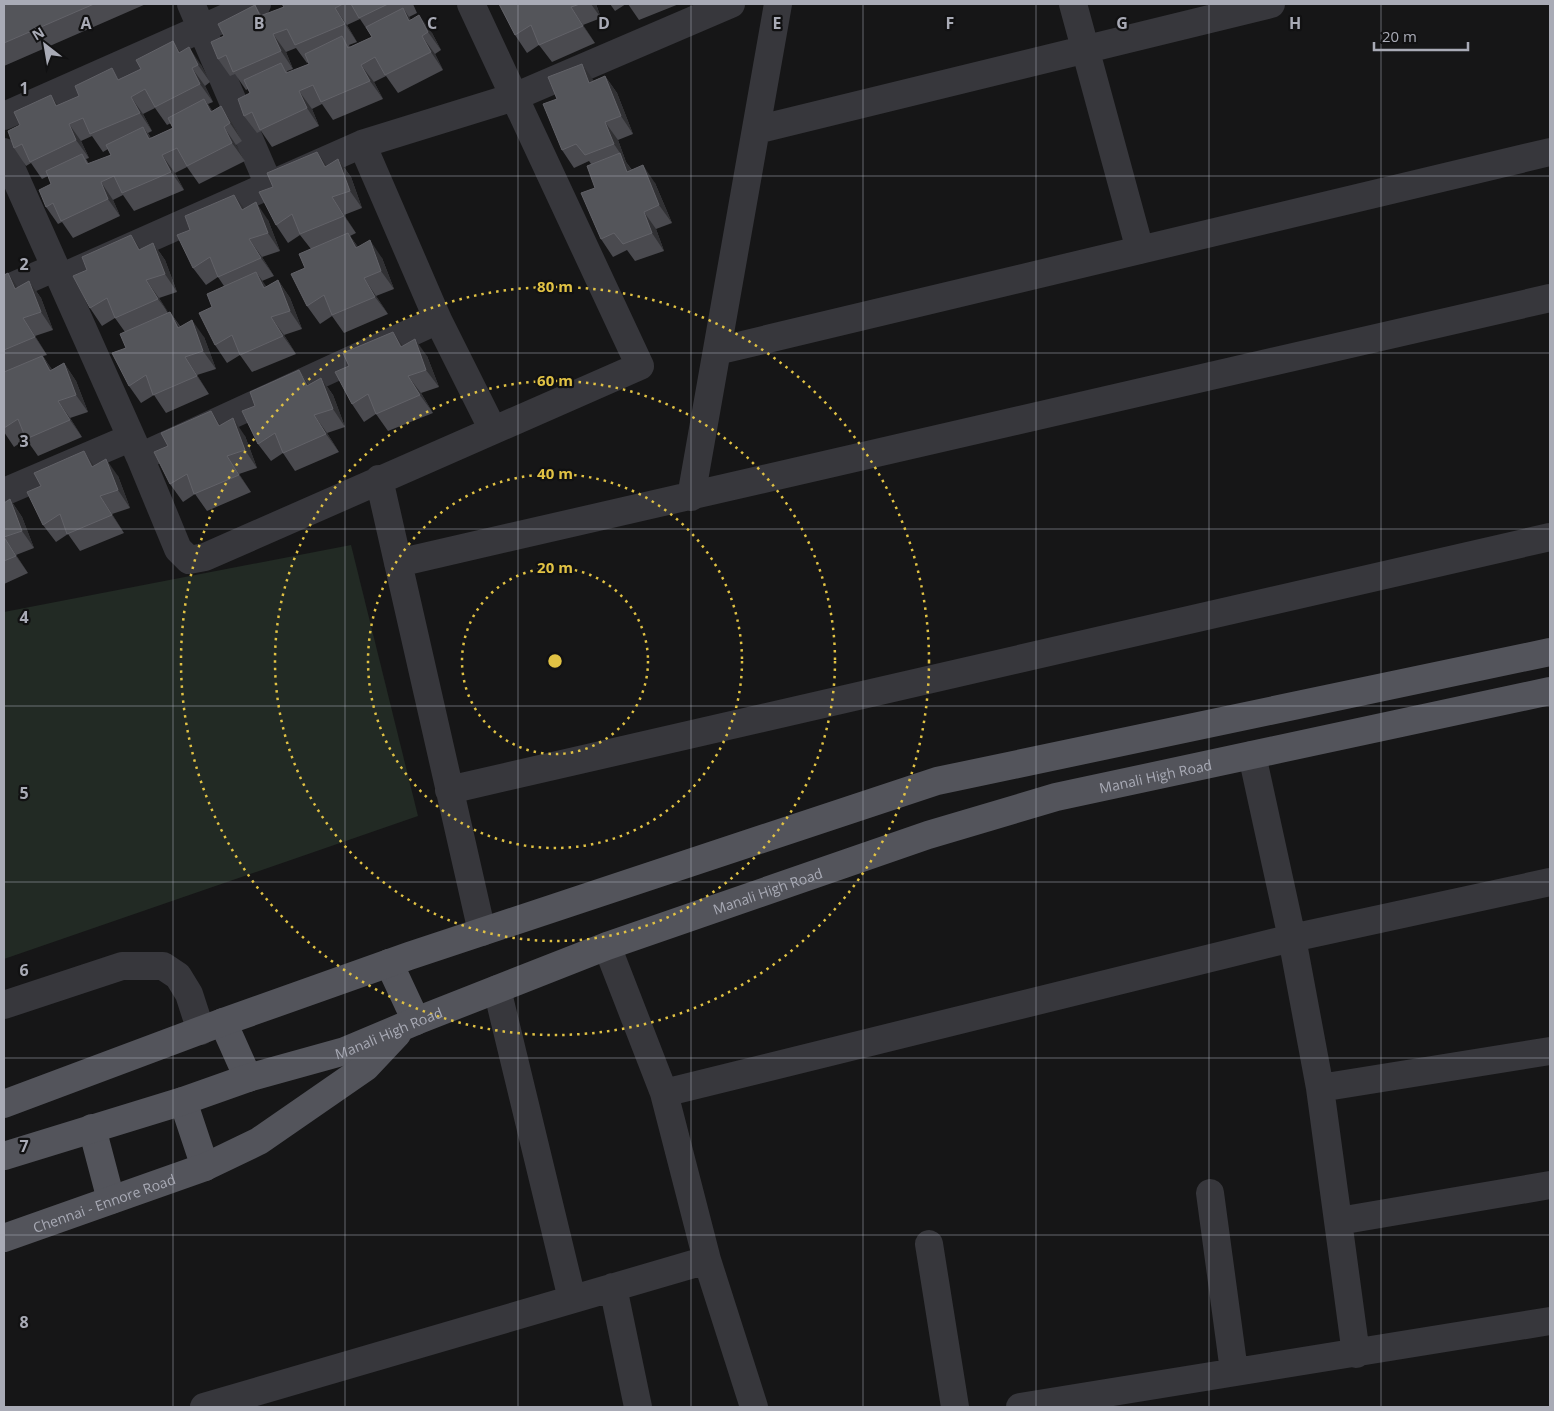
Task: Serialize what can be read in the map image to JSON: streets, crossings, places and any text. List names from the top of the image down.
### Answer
{
  "streets": {
    "main road": ["Manali High Road", "Chennai - Ennore Road"]
  },
  "crossings": [
    ["Manali High Road", "Chennai - Ennore Road"]
  ],
  "scale_bar": "20 m",
  "north": "top left",
  "grid": {
    "columns": [
      "A",
      "B",
      "C",
      "D",
      "E",
      "F",
      "G",
      "H"
    ],
    "rows": [
      "1",
      "2",
      "3",
      "4",
      "5",
      "6",
      "7",
      "8"
    ]
  },
  "rings": [
    "80 m",
    "60 m",
    "40 m",
    "20 m"
  ]
}
